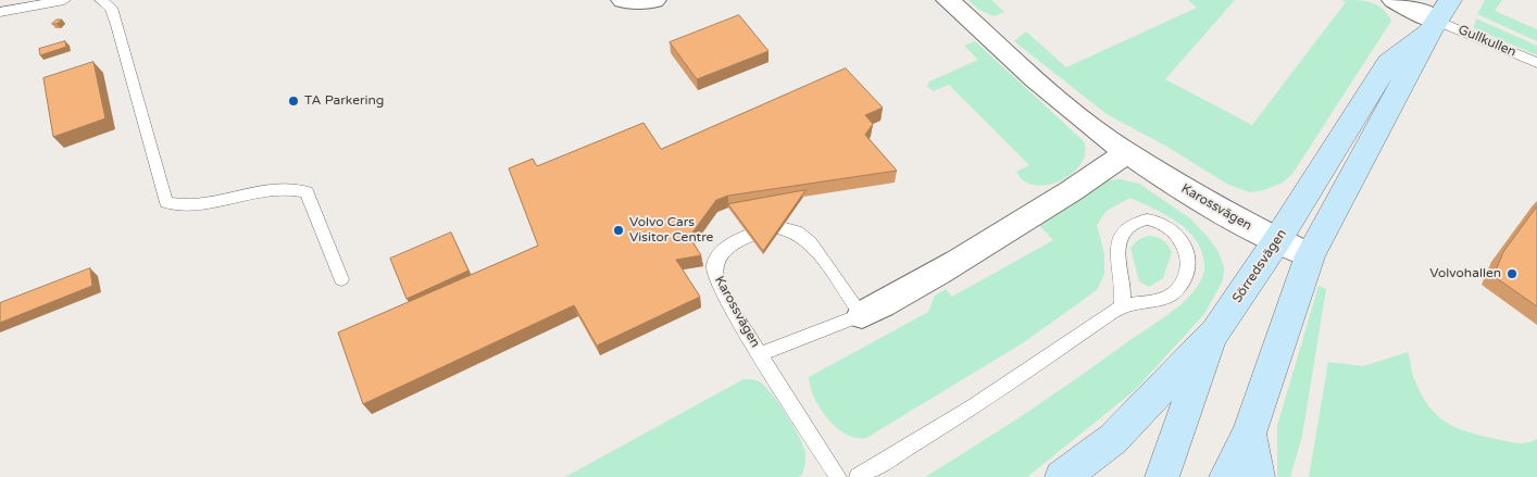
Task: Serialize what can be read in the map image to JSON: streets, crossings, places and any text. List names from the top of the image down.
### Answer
{
  "streets": {
    "street": ["Karossvägen", "Sörredsvägen"],
    "lane": ["Gullkullen"]
  },
  "crossings": [
    ["Gullkullen", "Sörredsvägen"],
    ["Karossvägen", "Sörredsvägen"]
  ],
  "places": ["TA Parkering", "Volvo Cars Visitor Centre", "Volvohallen"]
}
